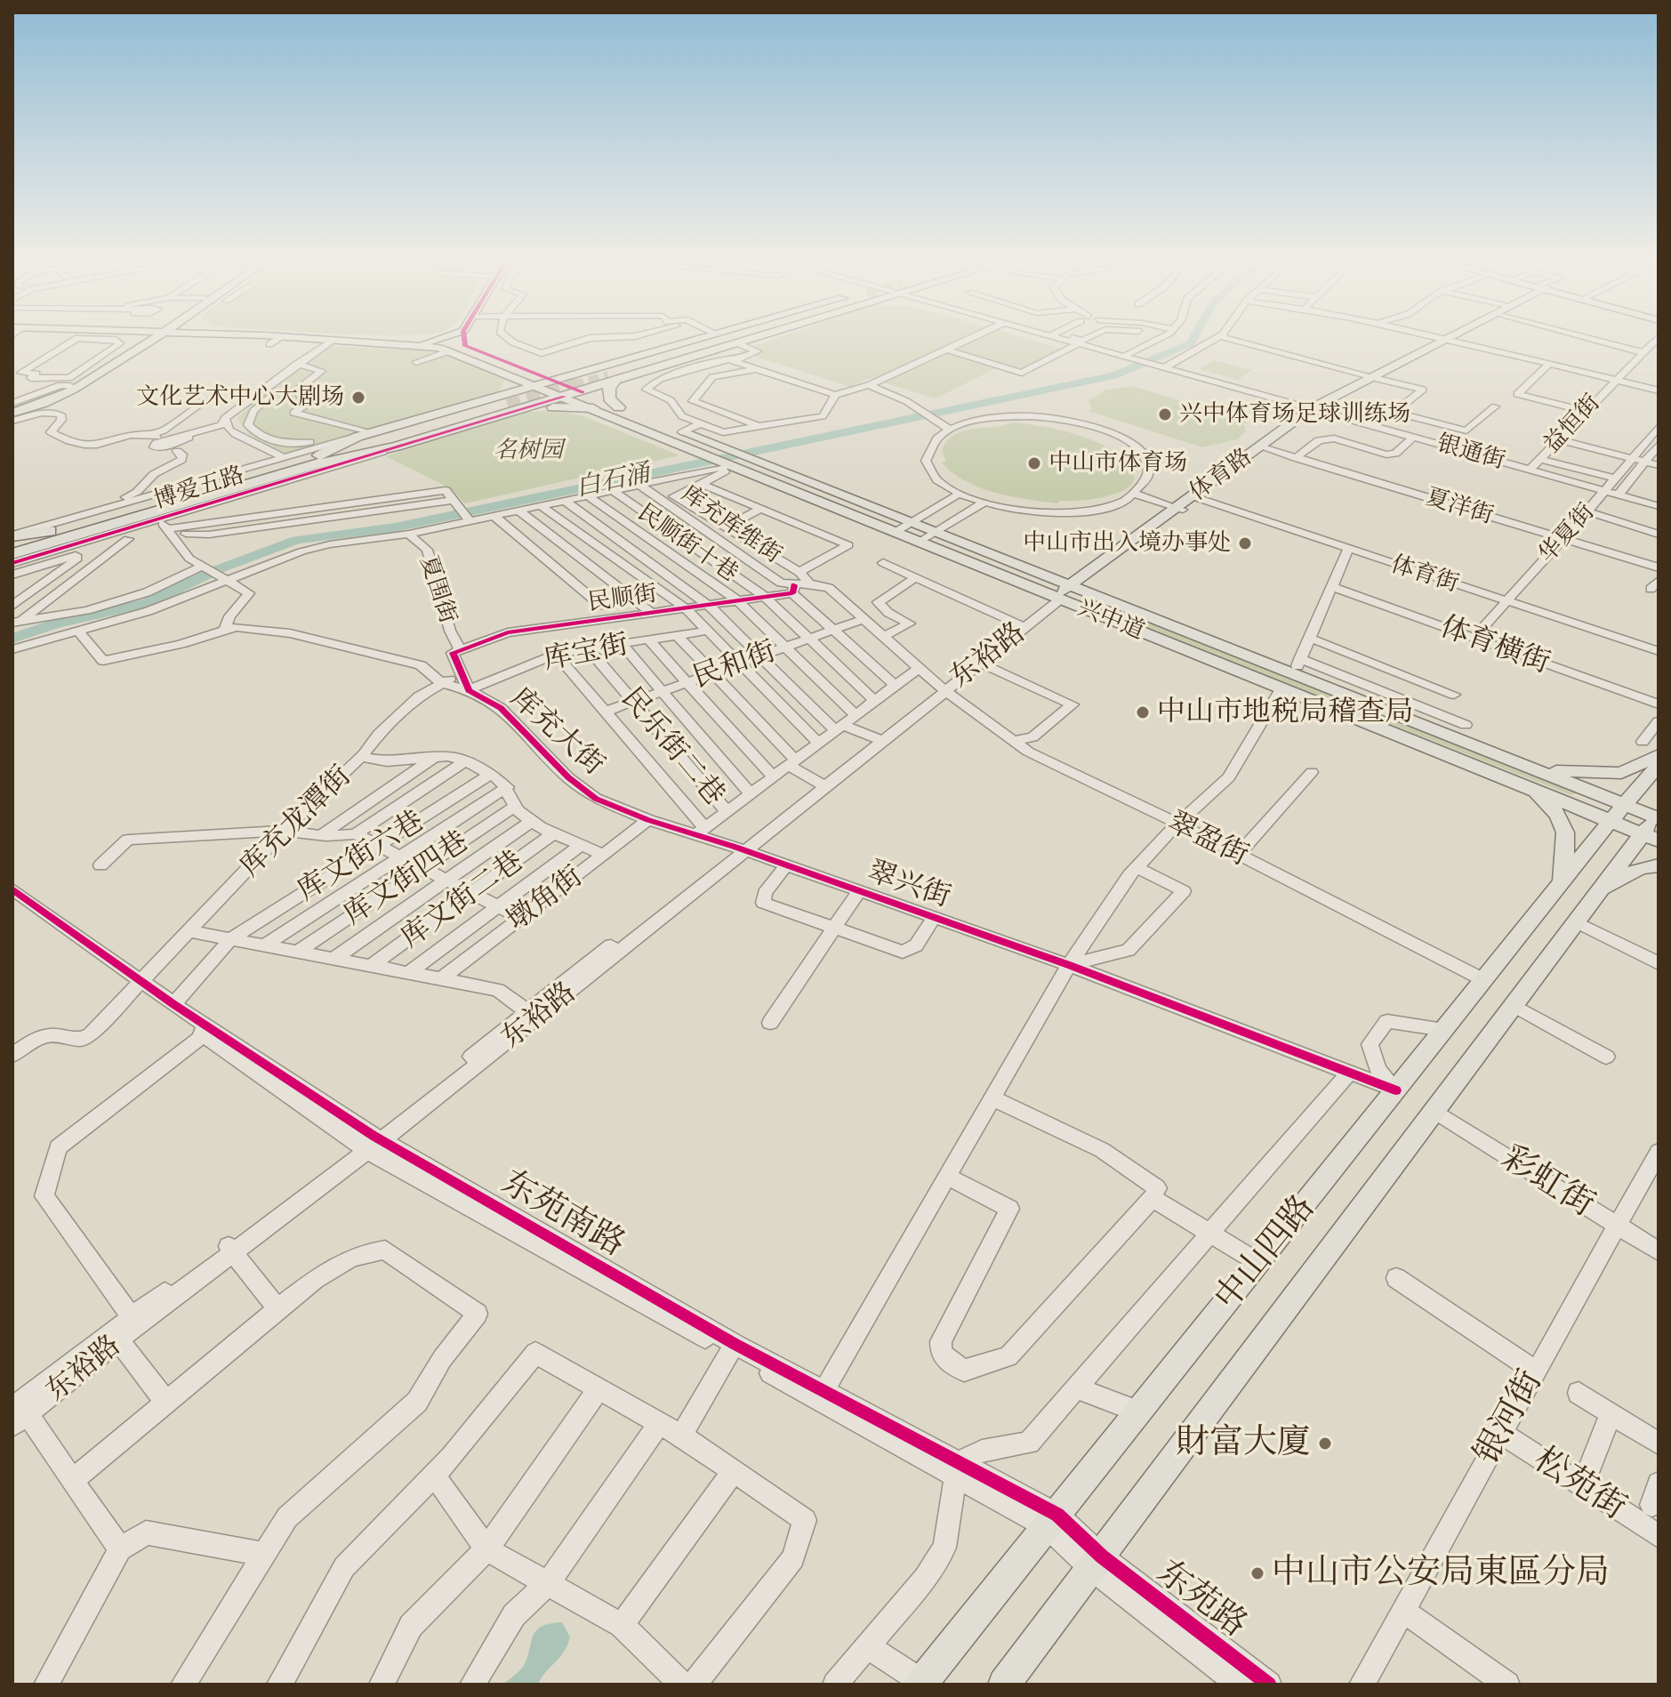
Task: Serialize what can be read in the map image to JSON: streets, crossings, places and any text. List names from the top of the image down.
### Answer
{
  "streets": {
    "highway": ["博爱五路"],
    "main road": ["体育路", "兴中道", "中山四路"],
    "street": [
      "益恒街",
      "银通街",
      "夏洋街",
      "库充库维街",
      "华夏街",
      "民顺街十巷",
      "体育街",
      "夏围街",
      "民顺街",
      "体育横街",
      "库宝街",
      "东裕路",
      "民和街",
      "库充大街",
      "民乐街二巷",
      "库充龙潭街",
      "翠盈街",
      "库文街六巷",
      "库文街四巷",
      "翠兴街",
      "墩角街",
      "库文街二巷",
      "彩虹街",
      "东苑南路",
      "银河街",
      "松苑街",
      "东苑路"
    ]
  },
  "crossings": [
    ["益恒街", "银通街"],
    ["银通街", "体育路"],
    ["银通街", "华夏街"],
    ["体育路", "夏洋街"],
    ["体育路", "体育街"],
    ["体育路", "兴中道"],
    ["体育路", "东裕路"],
    ["夏洋街", "华夏街"],
    ["库充库维街", "民顺街"],
    ["库充库维街", "东裕路"],
    ["库充库维街", "民和街"],
    ["库充库维街", "翠盈街"],
    ["华夏街", "体育街"],
    ["华夏街", "体育横街"],
    ["民顺街十巷", "民顺街"],
    ["民顺街十巷", "民和街"],
    ["夏围街", "民顺街"],
    ["夏围街", "库充大街"],
    ["民顺街", "库充大街"],
    ["兴中道", "东裕路"],
    ["兴中道", "中山四路"],
    ["库宝街", "库充大街"],
    ["库宝街", "民乐街二巷"],
    ["东裕路", "库充大街"],
    ["东裕路", "翠盈街"],
    ["东裕路", "翠兴街"],
    ["东裕路", "东苑南路"],
    ["民和街", "民乐街二巷"],
    ["库充大街", "库充龙潭街"],
    ["库充大街", "翠兴街"],
    ["库充大街", "墩角街"],
    ["库充龙潭街", "东苑南路"],
    ["翠盈街", "中山四路"],
    ["库文街六巷", "东苑南路"],
    ["翠兴街", "中山四路"],
    ["彩虹街", "中山四路"],
    ["彩虹街", "银河街"],
    ["东苑南路", "中山四路"],
    ["东苑南路", "东苑路"],
    ["中山四路", "东苑路"],
    ["银河街", "松苑街"]
  ],
  "water": ["白石涌"],
  "parks": ["名树园"],
  "places": [
    "文化艺术中心大剧场",
    "兴中体育场足球训练场",
    "中山市体育场",
    "中山市出入境办事处",
    "中山市地税局稽查局",
    "財富大廈",
    "中山市公安局東區分局"
  ]
}
